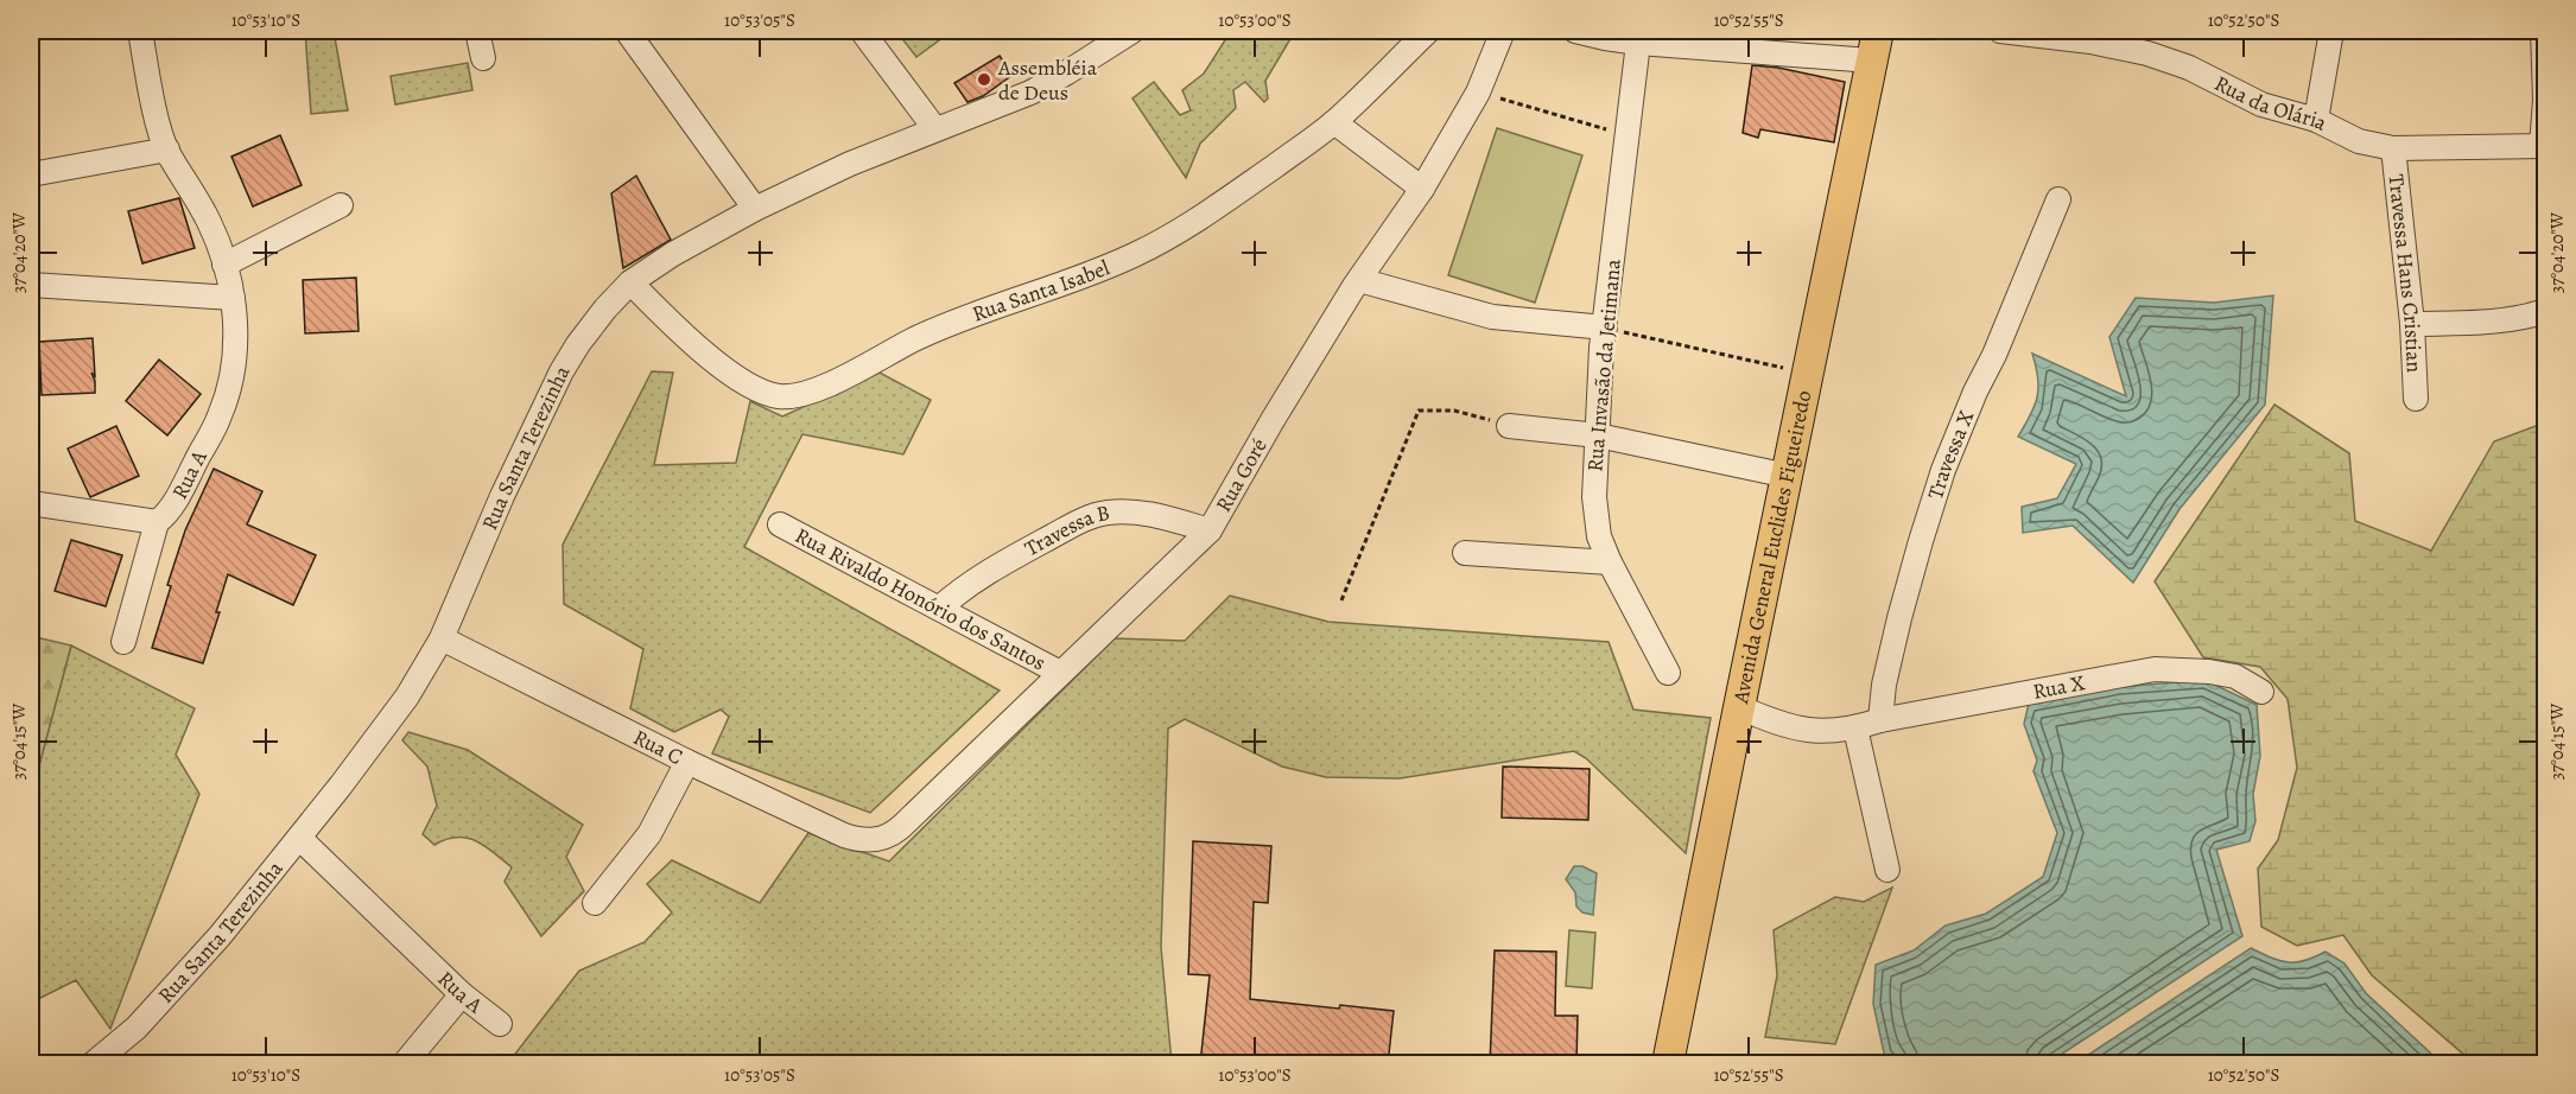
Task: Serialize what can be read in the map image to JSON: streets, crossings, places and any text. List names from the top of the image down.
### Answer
{
  "streets": {
    "main road": ["Avenida General Euclides Figueiredo"],
    "street": [
      "Rua da Olária",
      "Travessa Hans Cristian",
      "Rua Santa Isabel",
      "Rua Invasão da Jetimana",
      "Rua Santa Terezinha",
      "Travessa X",
      "Rua A",
      "Rua Goré",
      "Travessa B",
      "Rua Rivaldo Honório dos Santos",
      "Rua X",
      "Rua C"
    ]
  },
  "crossings": [
    ["Rua da Olária", "Travessa Hans Cristian"],
    ["Rua Santa Isabel", "Rua Santa Terezinha"],
    ["Rua Santa Terezinha", "Rua A"],
    ["Rua Santa Terezinha", "Rua C"],
    ["Travessa X", "Rua X"],
    ["Rua Goré", "Travessa B"],
    ["Rua Goré", "Rua Rivaldo Honório dos Santos"],
    ["Rua Goré", "Rua C"],
    ["Travessa B", "Rua Rivaldo Honório dos Santos"],
    ["Avenida General Euclides Figueiredo", "Rua X"]
  ],
  "places": ["Assembléia de Deus"],
  "coordinates": [
    "10°53'10\"S",
    "10°53'05\"S",
    "10°53'00\"S",
    "10°52'55\"S",
    "10°52'50\"S",
    "37°04'20\"W",
    "37°04'15\"W"
  ]
}
